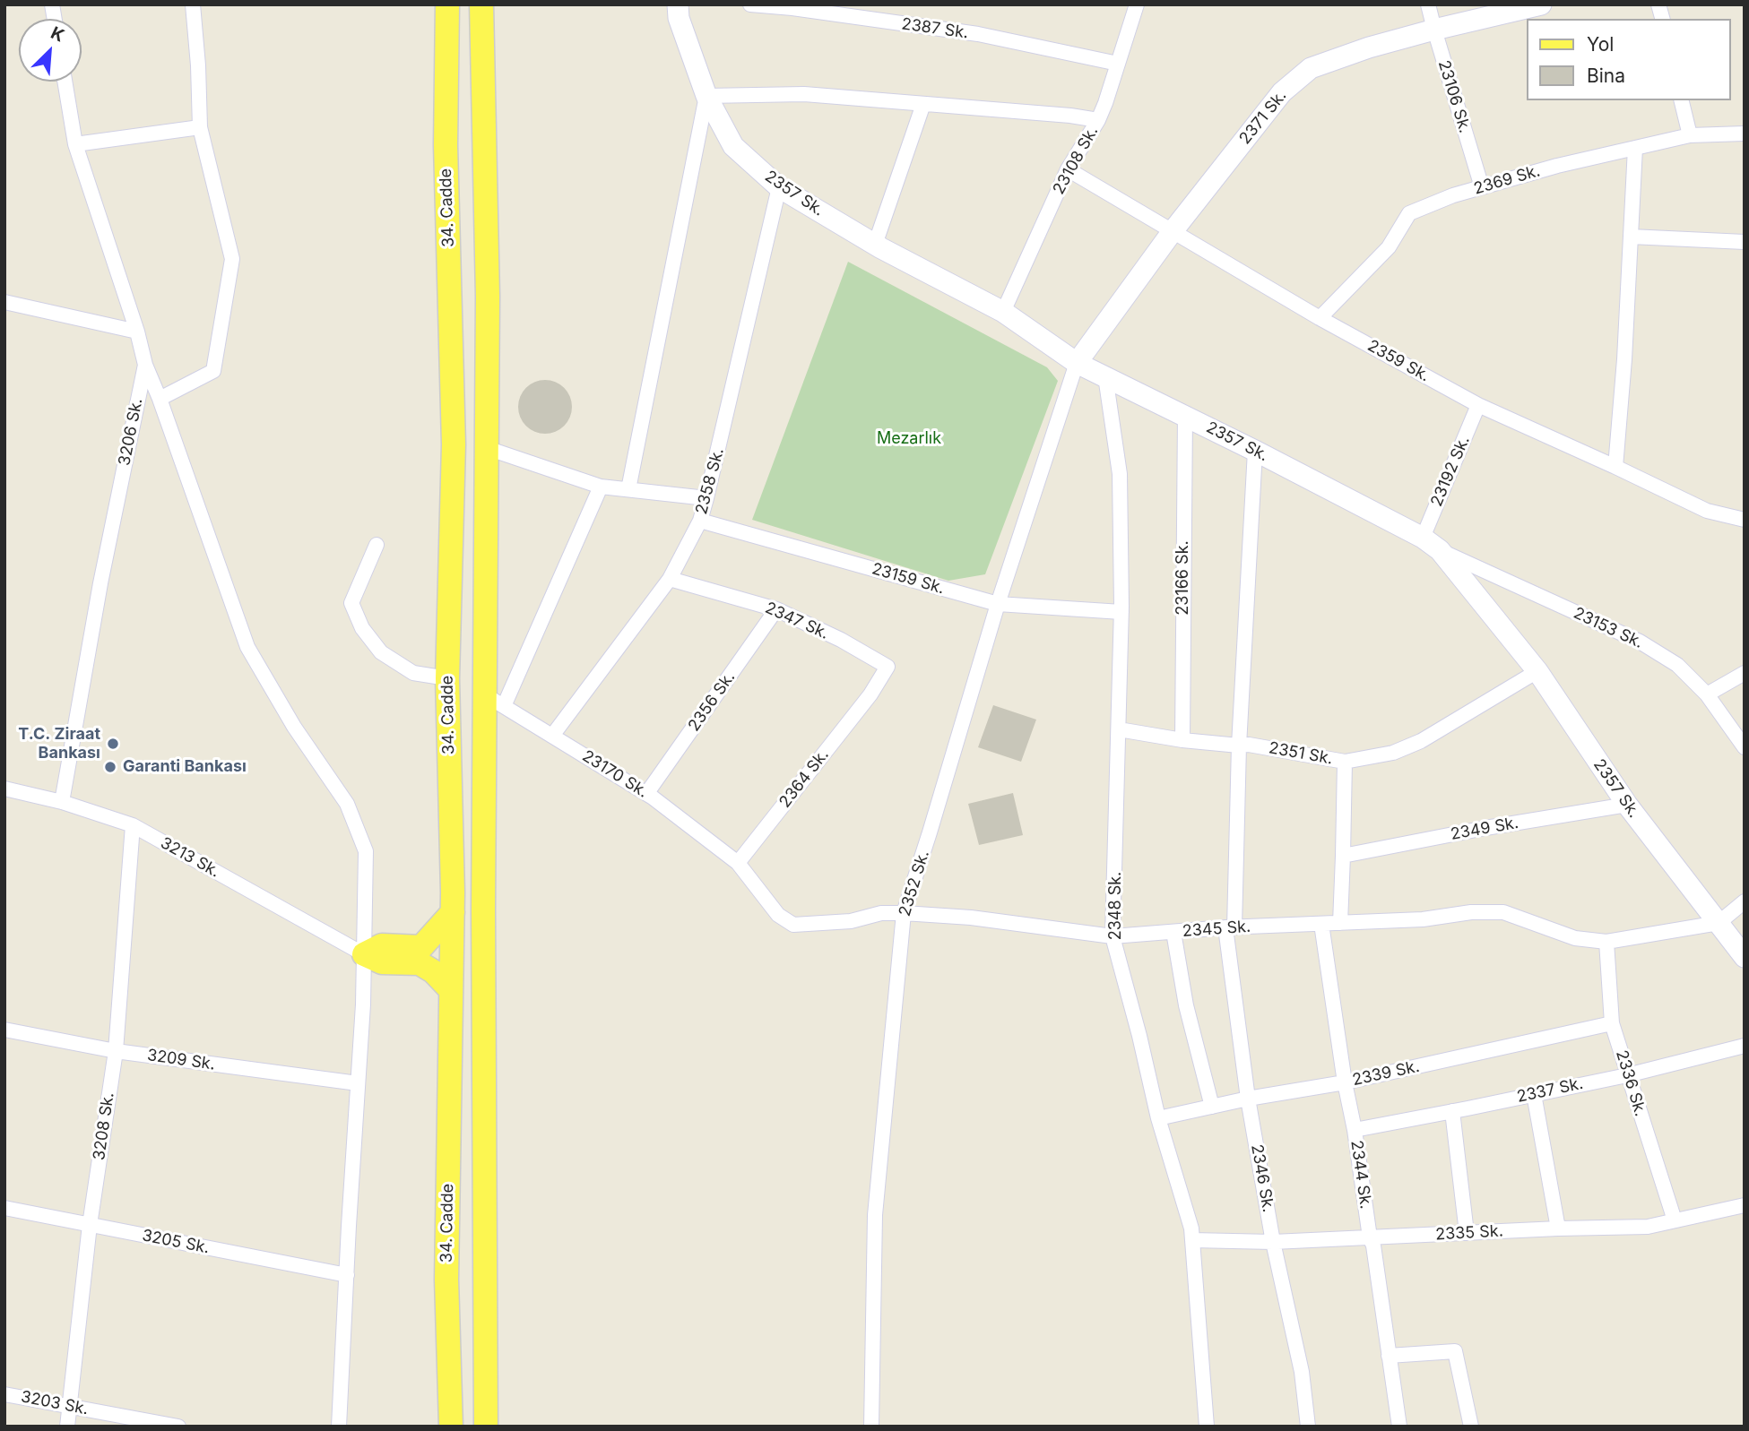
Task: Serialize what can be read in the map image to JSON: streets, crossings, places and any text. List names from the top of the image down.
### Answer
{
  "streets": {
    "main road": ["34. Cadde"],
    "street": [
      "2387 Sk.",
      "23106 Sk.",
      "2371 Sk.",
      "23108 Sk.",
      "2369 Sk.",
      "2357 Sk.",
      "2359 Sk.",
      "3206 Sk.",
      "23192 Sk.",
      "2358 Sk.",
      "23166 Sk.",
      "23159 Sk.",
      "2347 Sk.",
      "23153 Sk.",
      "2356 Sk.",
      "2351 Sk.",
      "23170 Sk.",
      "2364 Sk.",
      "2349 Sk.",
      "3213 Sk.",
      "2352 Sk.",
      "2348 Sk.",
      "2345 Sk.",
      "3209 Sk.",
      "2339 Sk.",
      "2336 Sk.",
      "2337 Sk.",
      "3208 Sk.",
      "2344 Sk.",
      "2346 Sk.",
      "2335 Sk.",
      "3205 Sk.",
      "3203 Sk."
    ]
  },
  "crossings": [
    ["2387 Sk.", "23108 Sk."],
    ["23106 Sk.", "2371 Sk."],
    ["23106 Sk.", "2369 Sk."],
    ["2371 Sk.", "2357 Sk."],
    ["2371 Sk.", "2359 Sk."],
    ["2371 Sk.", "2352 Sk."],
    ["23108 Sk.", "2357 Sk."],
    ["23108 Sk.", "2359 Sk."],
    ["2369 Sk.", "2359 Sk."],
    ["2357 Sk.", "23192 Sk."],
    ["2357 Sk.", "2358 Sk."],
    ["2357 Sk.", "23166 Sk."],
    ["2357 Sk.", "23153 Sk."],
    ["2357 Sk.", "2351 Sk."],
    ["2357 Sk.", "2349 Sk."],
    ["2357 Sk.", "2352 Sk."],
    ["2357 Sk.", "2348 Sk."],
    ["2357 Sk.", "2345 Sk."],
    ["2357 Sk.", "2346 Sk."],
    ["2359 Sk.", "23192 Sk."],
    ["3206 Sk.", "3213 Sk."],
    ["2358 Sk.", "23159 Sk."],
    ["2358 Sk.", "2347 Sk."],
    ["2358 Sk.", "23170 Sk."],
    ["23166 Sk.", "2351 Sk."],
    ["23159 Sk.", "2352 Sk."],
    ["23159 Sk.", "2348 Sk."],
    ["2347 Sk.", "2356 Sk."],
    ["2347 Sk.", "2364 Sk."],
    ["2356 Sk.", "23170 Sk."],
    ["2351 Sk.", "2348 Sk."],
    ["2351 Sk.", "2346 Sk."],
    ["23170 Sk.", "2364 Sk."],
    ["23170 Sk.", "2345 Sk."],
    ["2364 Sk.", "2345 Sk."],
    ["3213 Sk.", "3208 Sk."],
    ["2352 Sk.", "2345 Sk."],
    ["2348 Sk.", "2345 Sk."],
    ["2348 Sk.", "2339 Sk."],
    ["2348 Sk.", "2335 Sk."],
    ["2345 Sk.", "2336 Sk."],
    ["2345 Sk.", "2344 Sk."],
    ["2345 Sk.", "2346 Sk."],
    ["3209 Sk.", "3208 Sk."],
    ["2339 Sk.", "2336 Sk."],
    ["2339 Sk.", "2344 Sk."],
    ["2339 Sk.", "2346 Sk."],
    ["2336 Sk.", "2337 Sk."],
    ["2336 Sk.", "2335 Sk."],
    ["2337 Sk.", "2344 Sk."],
    ["3208 Sk.", "3205 Sk."],
    ["3208 Sk.", "3203 Sk."],
    ["2344 Sk.", "2335 Sk."],
    ["2346 Sk.", "2335 Sk."]
  ],
  "parks": ["Mezarlık"],
  "places": ["T.C. Ziraat Bankası", "Garanti Bankası"],
  "legend": ["Yol", "Bina"],
  "north": "top right"
}
